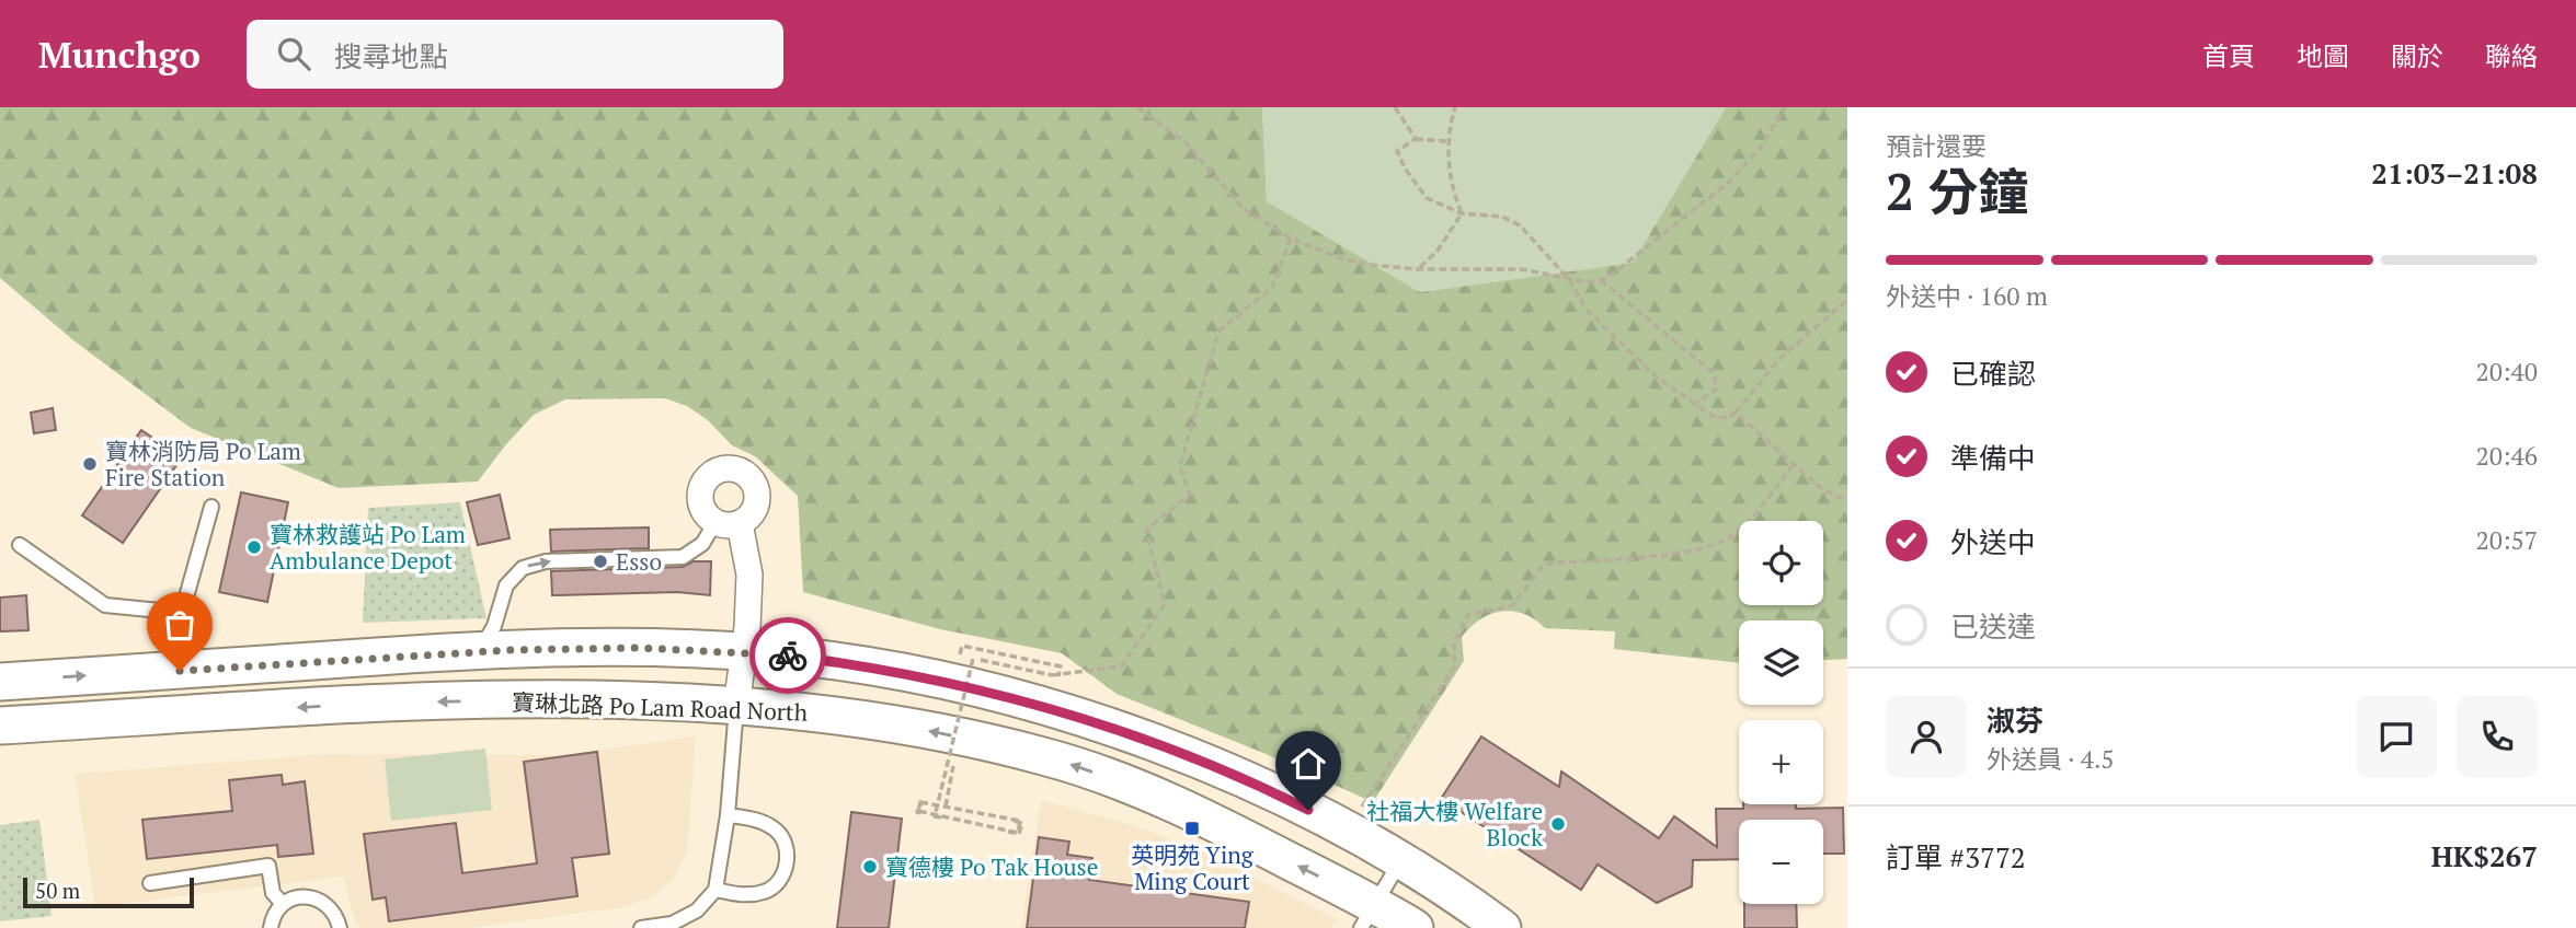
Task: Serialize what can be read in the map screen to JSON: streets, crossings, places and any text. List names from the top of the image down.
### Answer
{
  "streets": {
    "main road": ["寶琳北路 Po Lam Road North"]
  },
  "places": {
    "other": [
      "寶林消防局 Po Lam Fire Station",
      "寶林救護站 Po Lam Ambulance Depot",
      "Esso",
      "社福大樓 Welfare Block",
      "寶德樓 Po Tak House"
    ],
    "transit": ["英明苑 Ying Ming Court"]
  },
  "scale_bar": "50 m",
  "page": {
    "header": "Munchgo",
    "search": "搜尋地點",
    "nav": [
      "首頁",
      "地圖",
      "關於",
      "聯絡"
    ],
    "heading": ["2 分鐘", "預計還要", "21:03–21:08"],
    "panel": [
      "淑芬",
      "外送員 · 4.5",
      "訂單 #3772",
      "HK$267"
    ],
    "bar": "外送中 · 160 m",
    "list": [
      ["已確認", "20:40"],
      ["準備中", "20:46"],
      ["外送中", "20:57"],
      "已送達"
    ],
    "map_buttons": ["+", "−"],
    "scale": "50 m"
  }
}
